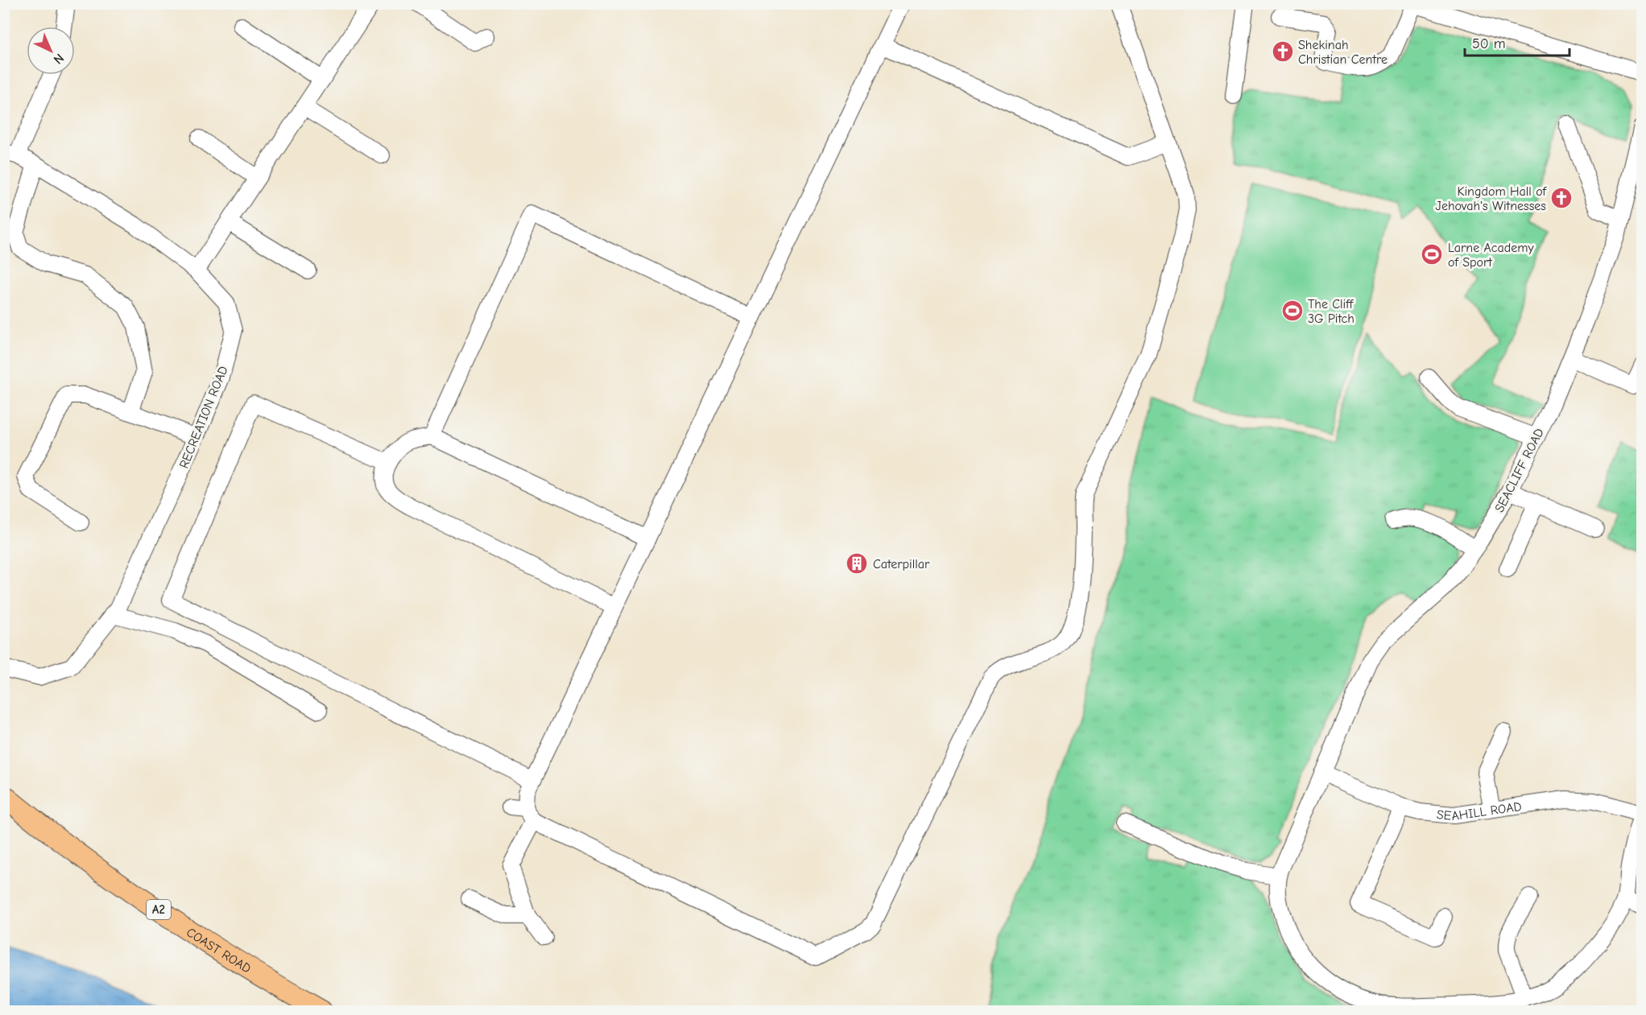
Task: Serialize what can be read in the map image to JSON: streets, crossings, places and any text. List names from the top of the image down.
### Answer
{
  "streets": {
    "main road": ["A2", "COAST ROAD"],
    "street": ["RECREATION ROAD", "SEACLIFF ROAD", "SEAHILL ROAD"]
  },
  "crossings": [
    ["SEACLIFF ROAD", "SEAHILL ROAD"]
  ],
  "places": {
    "church": ["Shekinah Christian Centre", "Kingdom Hall of Jehovah's Witnesses"],
    "sports": ["Larne Academy of Sport", "The Cliff 3G Pitch"],
    "building": ["Caterpillar"]
  },
  "scale_bar": "50 m",
  "north": "bottom right"
}
